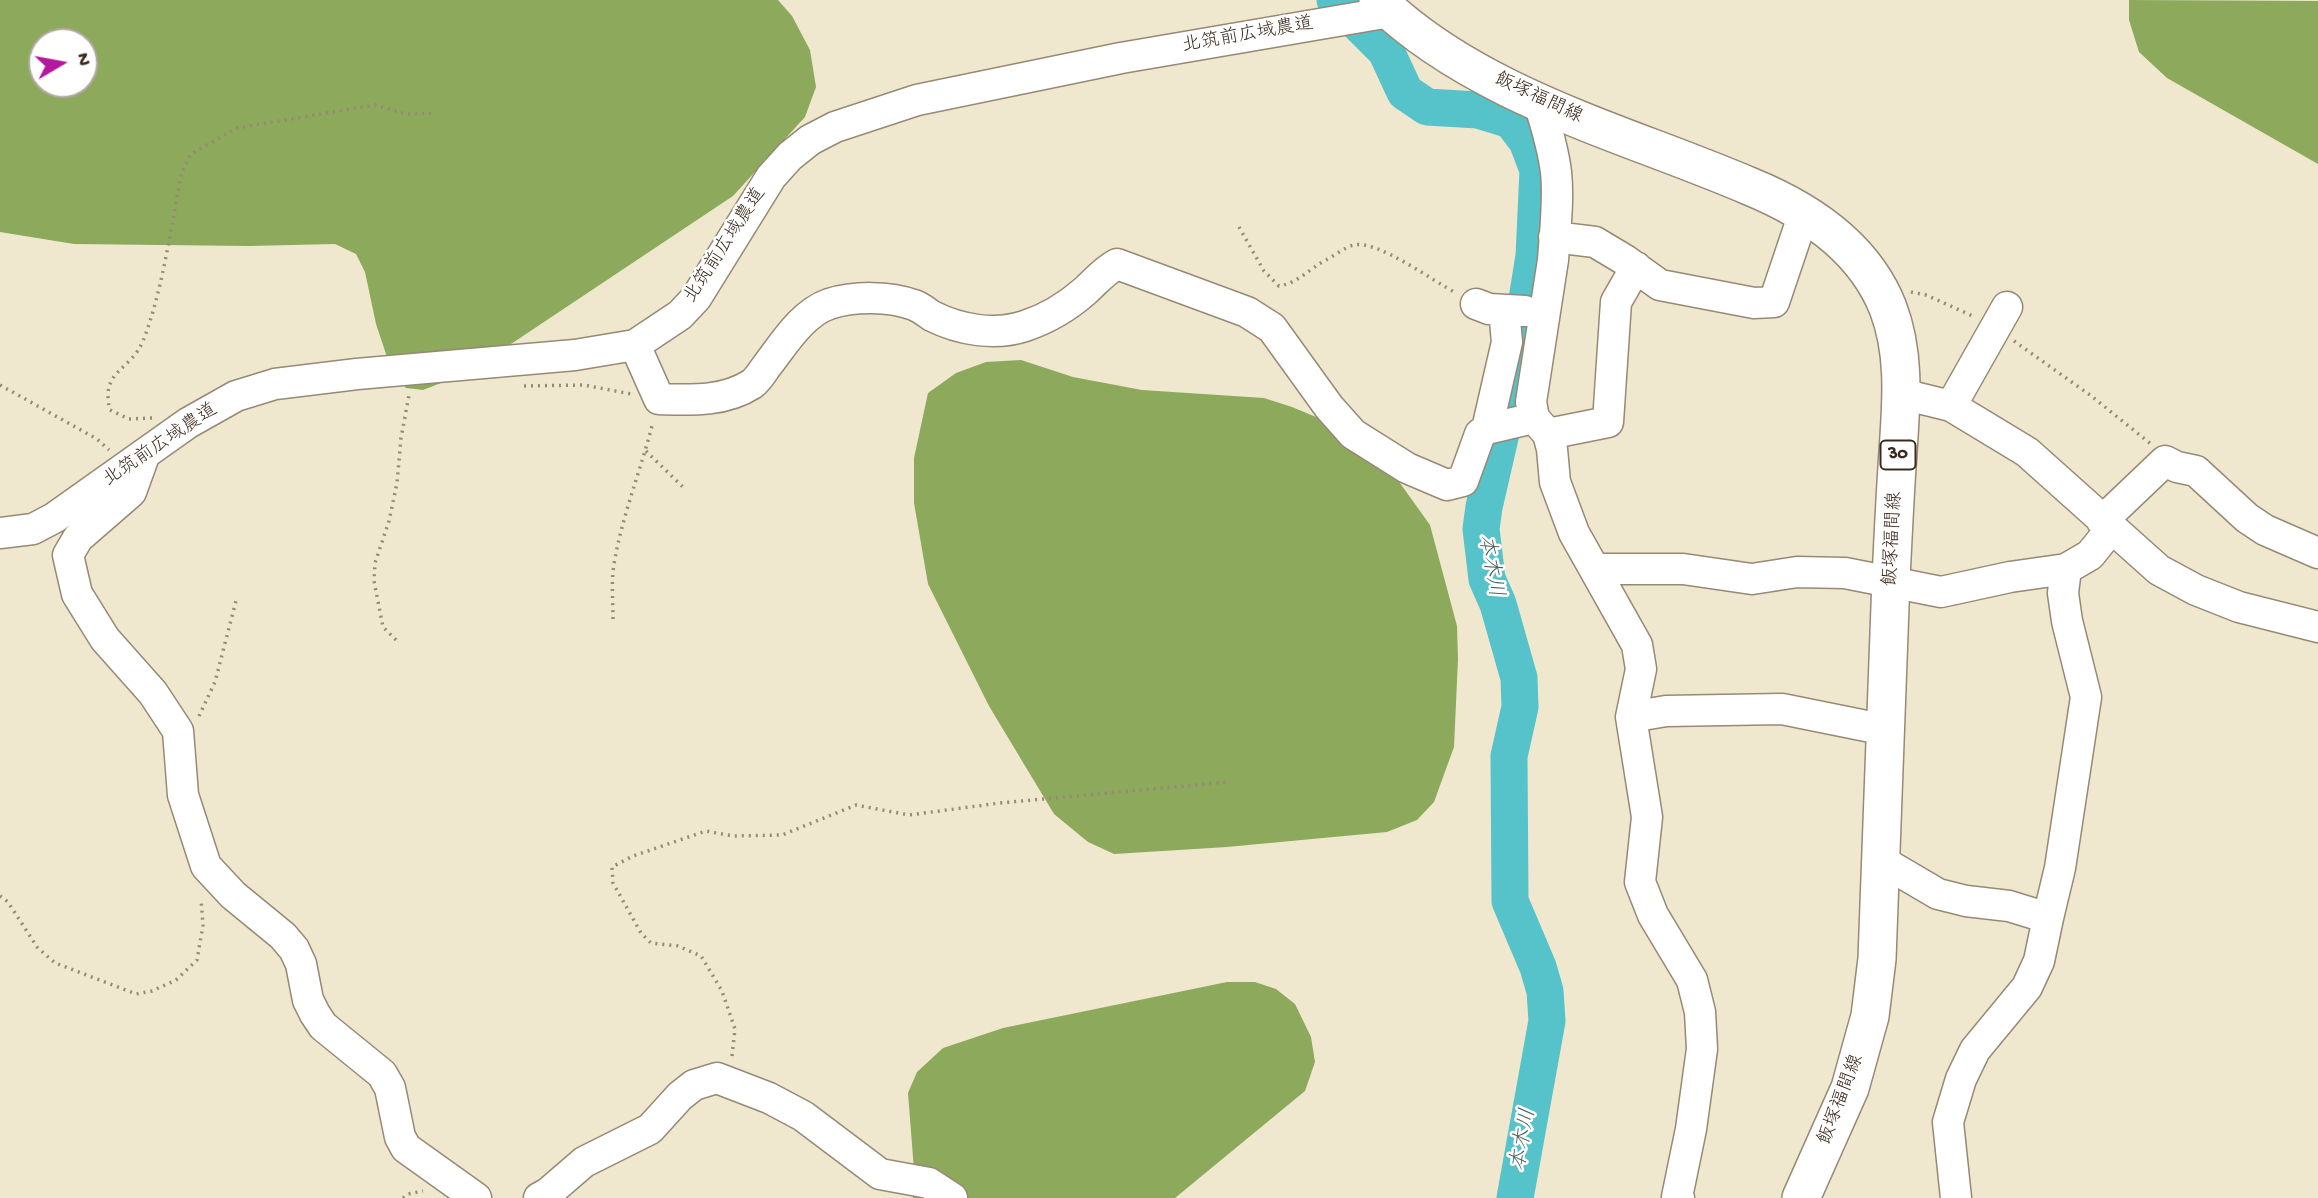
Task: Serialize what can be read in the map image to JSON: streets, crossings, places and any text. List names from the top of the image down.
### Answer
{
  "streets": {
    "main road": ["飯塚福間線", "30"],
    "street": ["北筑前広域農道"]
  },
  "crossings": [
    ["北筑前広域農道", "飯塚福間線"]
  ],
  "water": ["本木川"],
  "north": "right"
}
